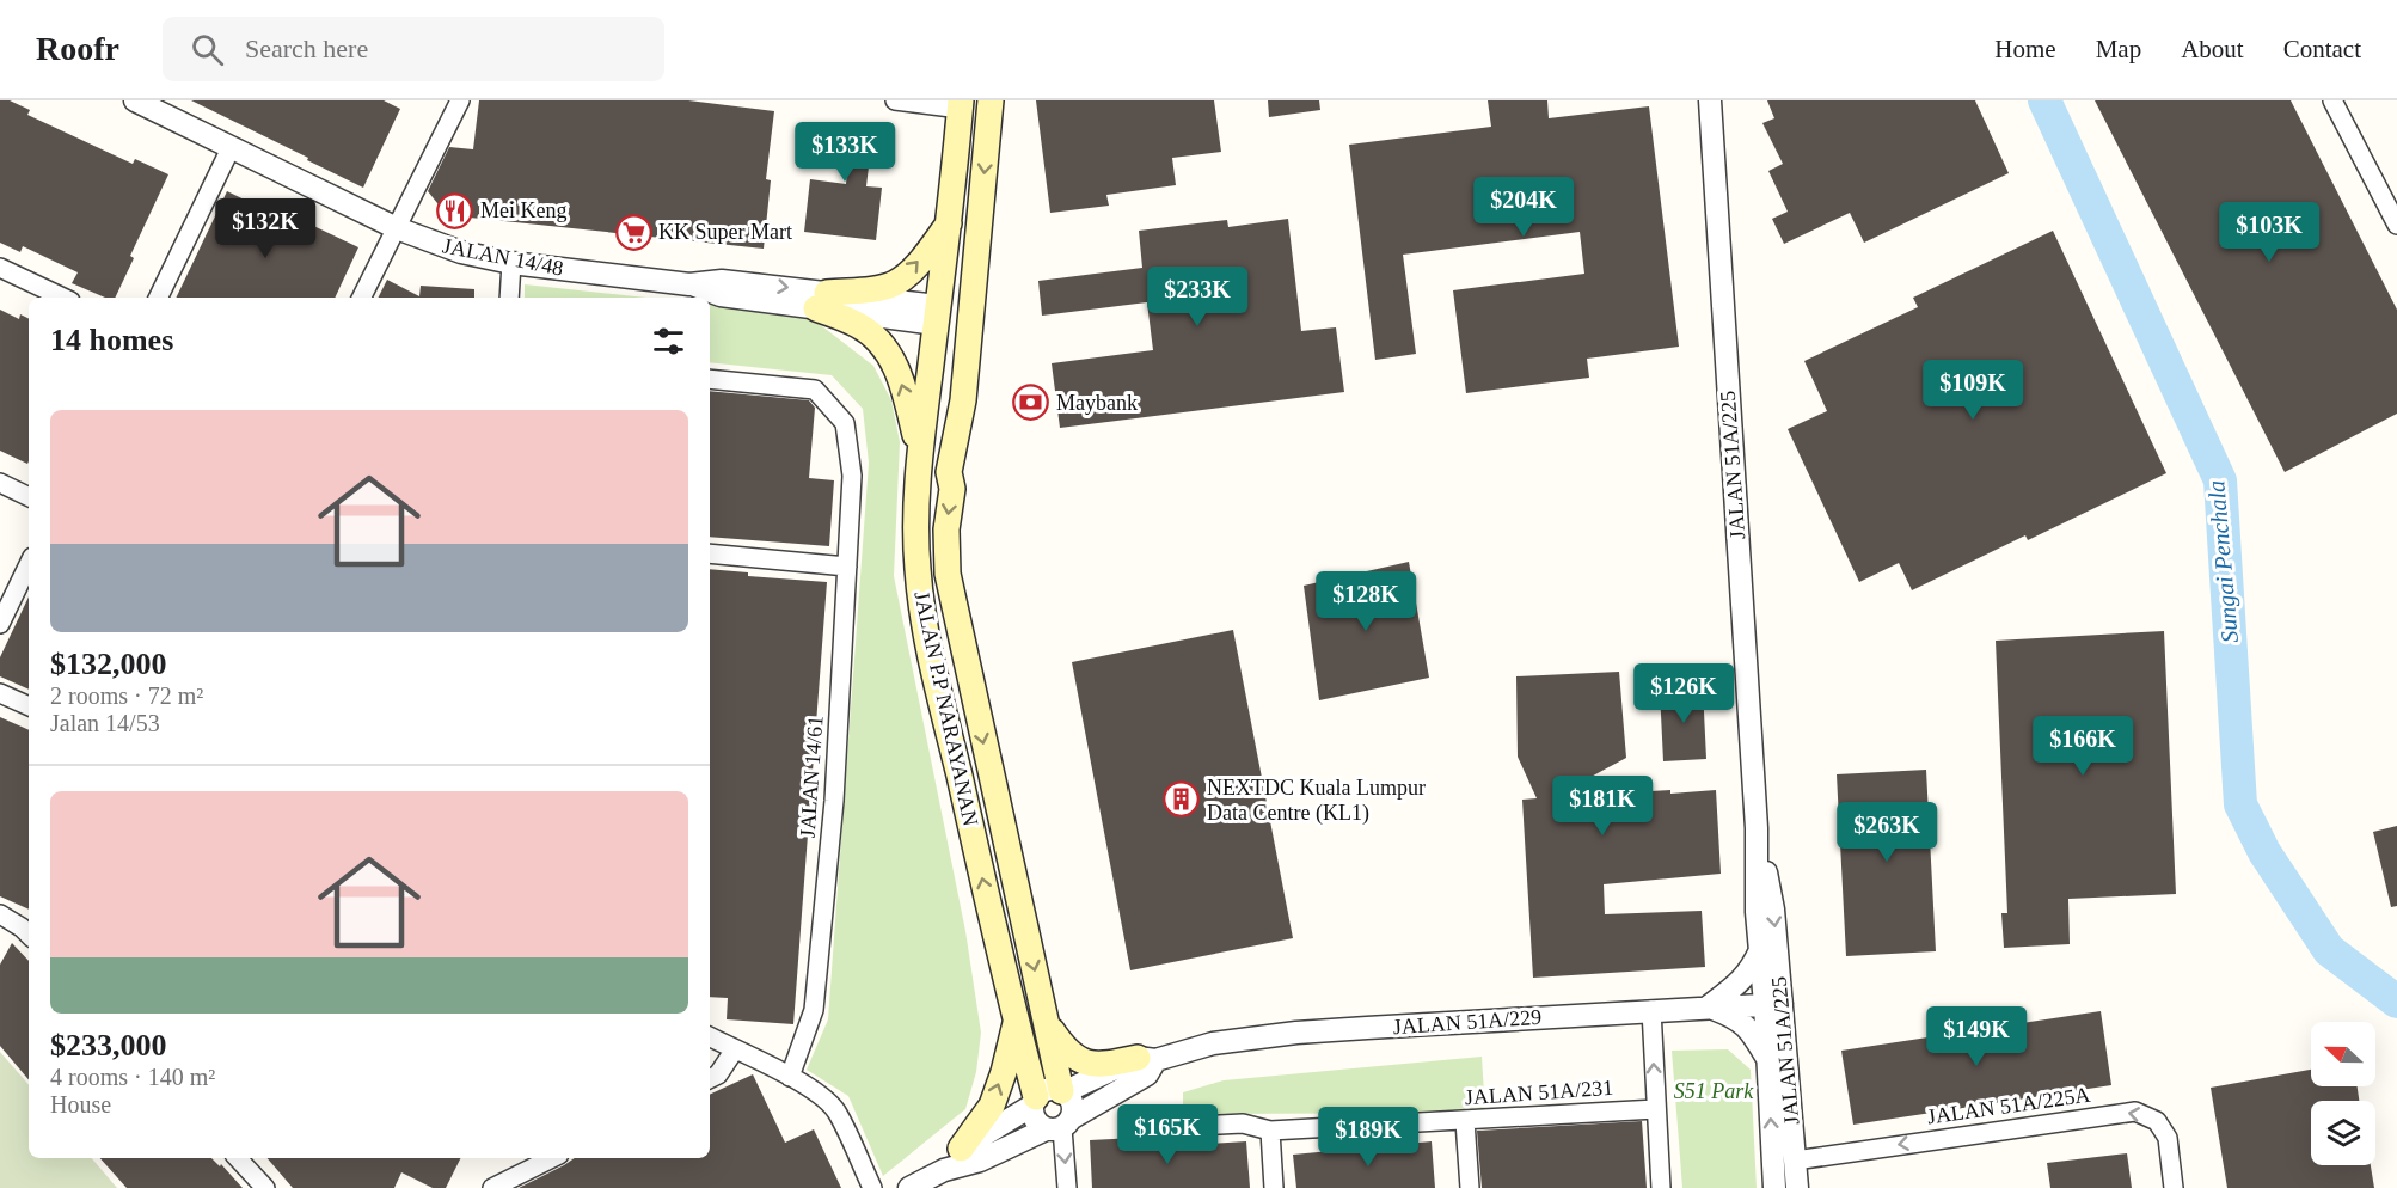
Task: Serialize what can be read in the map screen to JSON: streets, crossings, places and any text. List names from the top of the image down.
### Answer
{
  "streets": {
    "main road": ["JALAN P.P NARAYANAN"],
    "street": [
      "JALAN 14/48",
      "JALAN 51A/225",
      "JALAN 14/61",
      "JALAN 51A/229",
      "JALAN 51A/231",
      "JALAN 51A/225A"
    ]
  },
  "crossings": [
    ["JALAN 14/48", "JALAN P.P NARAYANAN"],
    ["JALAN 51A/225", "JALAN 51A/229"],
    ["JALAN 51A/225", "JALAN 51A/225A"],
    ["JALAN P.P NARAYANAN", "JALAN 51A/229"]
  ],
  "one_way": ["JALAN 51A/225A"],
  "water": ["Sungai Penchala"],
  "parks": ["S51 Park"],
  "places": {
    "restaurant": ["Mei Keng"],
    "supermarket": ["KK Super Mart"],
    "bank": ["Maybank"],
    "building": ["NEXTDC Kuala Lumpur Data Centre (KL1)"]
  },
  "north": "left",
  "page": {
    "header": "Roofr",
    "search": "Search here",
    "nav": [
      "Home",
      "Map",
      "About",
      "Contact"
    ],
    "price": [
      "$133K",
      "$204K",
      "$132K",
      "$103K",
      "$233K",
      "$109K",
      "$128K",
      "$126K",
      "$166K",
      "$181K",
      "$263K",
      "$149K",
      "$165K",
      "$189K"
    ],
    "heading": "14 homes",
    "list": [
      {
        "name": "$132,000",
        "note": "2 rooms · 72 m² · Jalan 14/53"
      },
      {
        "name": "$233,000",
        "note": "4 rooms · 140 m² · House"
      }
    ]
  }
}
